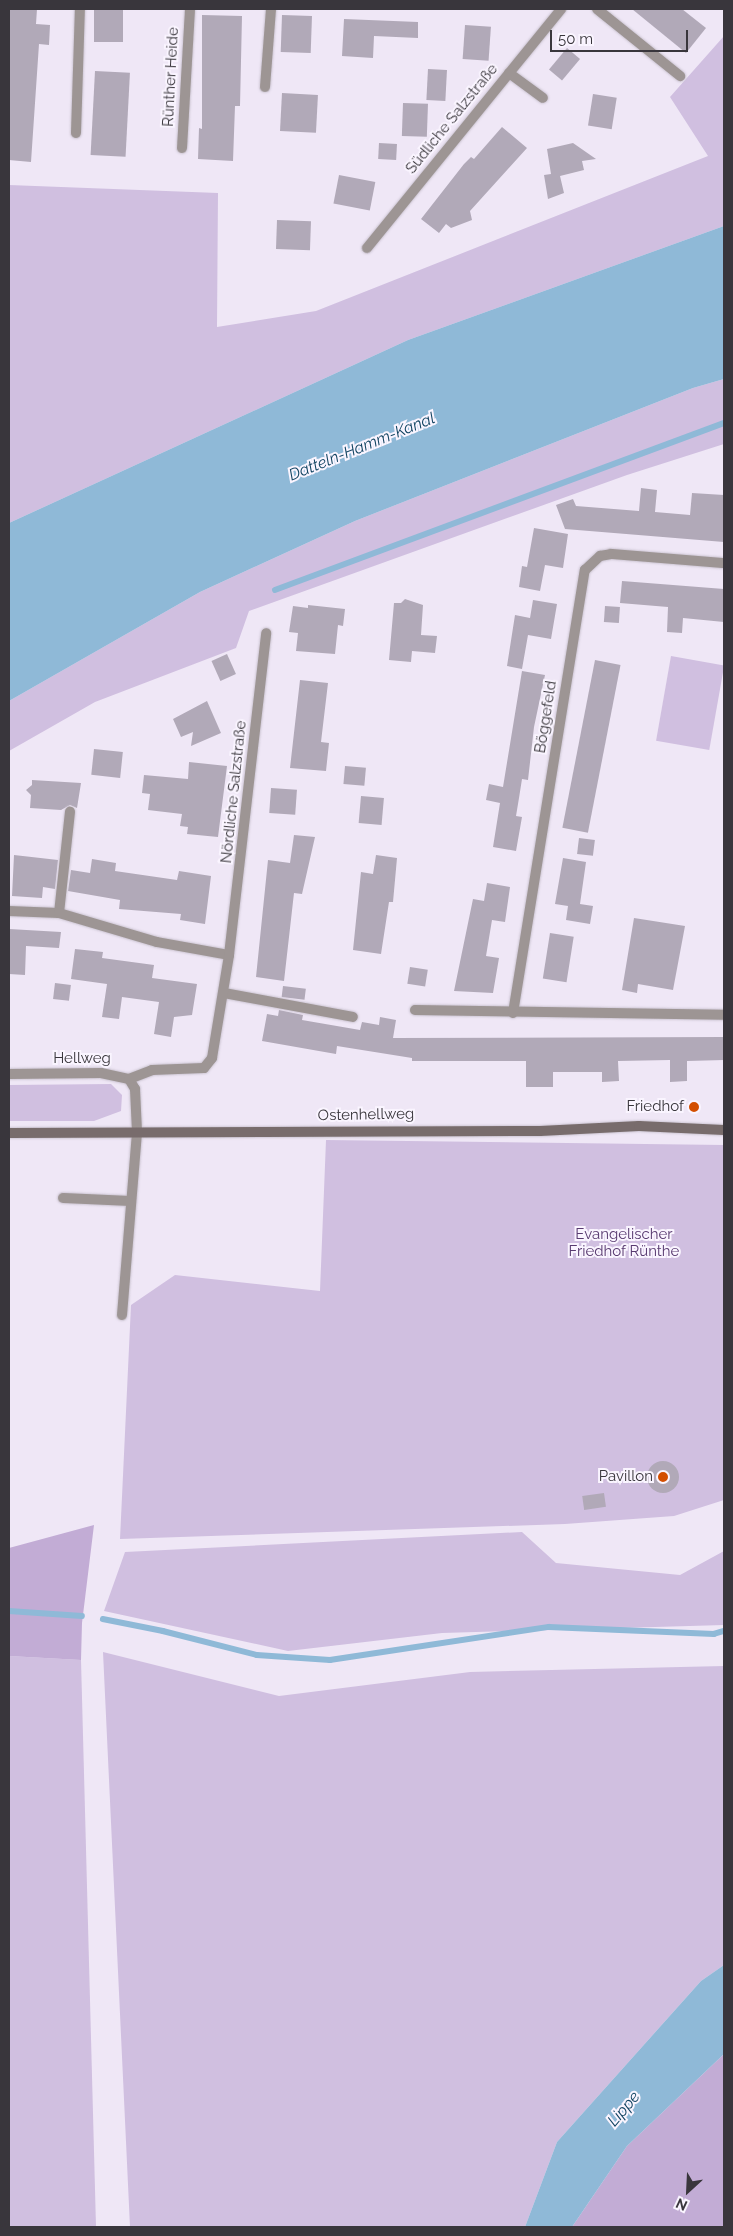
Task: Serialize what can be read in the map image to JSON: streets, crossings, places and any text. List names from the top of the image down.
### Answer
{
  "streets": {
    "main road": ["Ostenhellweg"],
    "street": [
      "Rünther Heide",
      "Südliche Salzstraße",
      "Böggefeld",
      "Nördliche Salzstraße",
      "Hellweg"
    ]
  },
  "crossings": [
    ["Nördliche Salzstraße", "Hellweg"],
    ["Hellweg", "Ostenhellweg"]
  ],
  "water": ["Datteln-Hamm-Kanal", "Lippe"],
  "parks": ["Evangelischer Friedhof Rünthe"],
  "places": ["Friedhof", "Pavillon"],
  "scale_bar": "50 m",
  "north": "bottom left"
}
